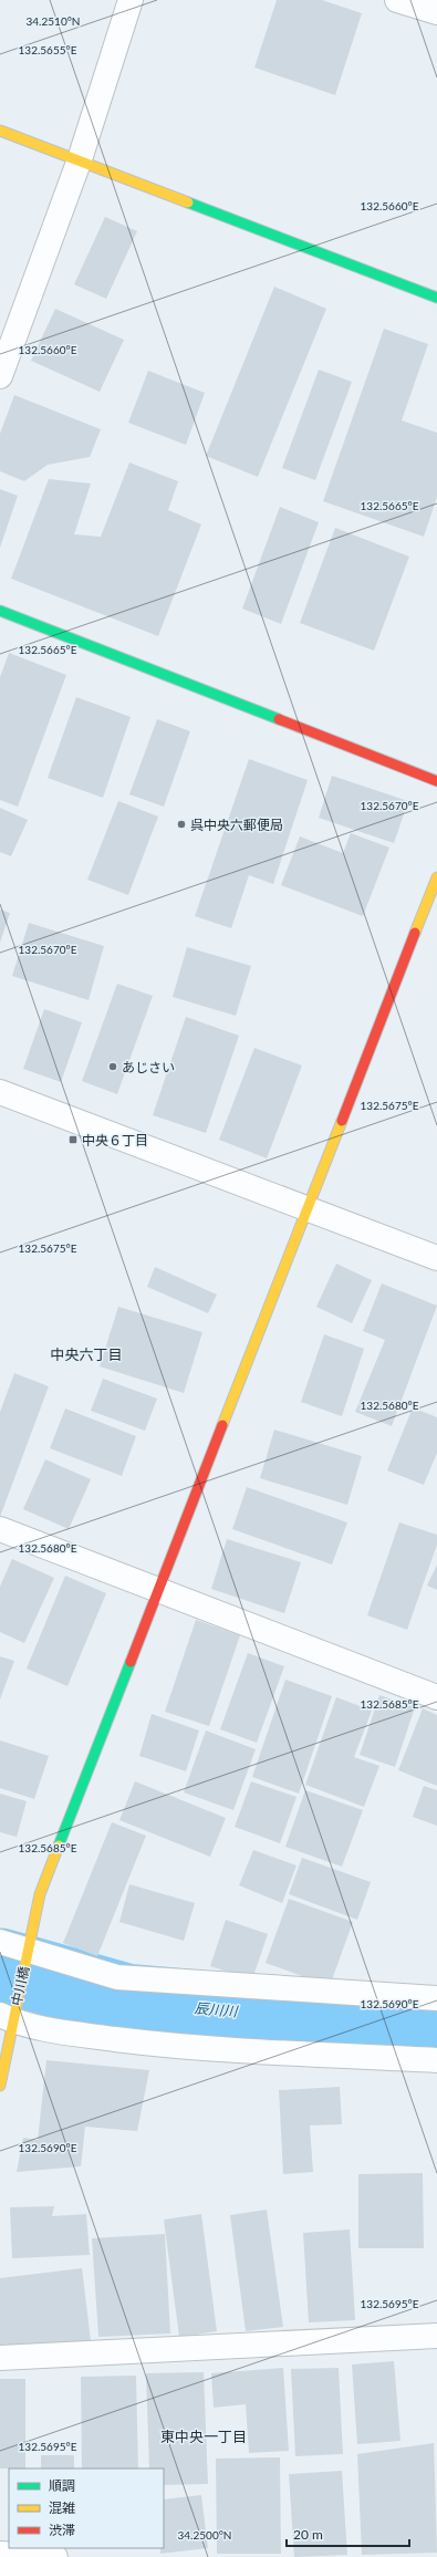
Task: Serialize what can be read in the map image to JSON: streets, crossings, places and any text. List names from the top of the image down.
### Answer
{
  "streets": {
    "street": ["中川橋"]
  },
  "districts": ["中央六丁目", "東中央一丁目"],
  "water": ["辰川川"],
  "places": {
    "other": ["呉中央六郵便局", "あじさい"],
    "transit": ["中央６丁目"]
  },
  "legend": ["順調", "混雑", "渋滞"],
  "scale_bar": "20 m",
  "coordinates": [
    "34.2510°N",
    "132.5655°E",
    "132.5660°E",
    "132.5665°E",
    "132.5670°E",
    "132.5675°E",
    "132.5680°E",
    "132.5685°E",
    "132.5690°E",
    "132.5695°E",
    "34.2500°N"
  ]
}
